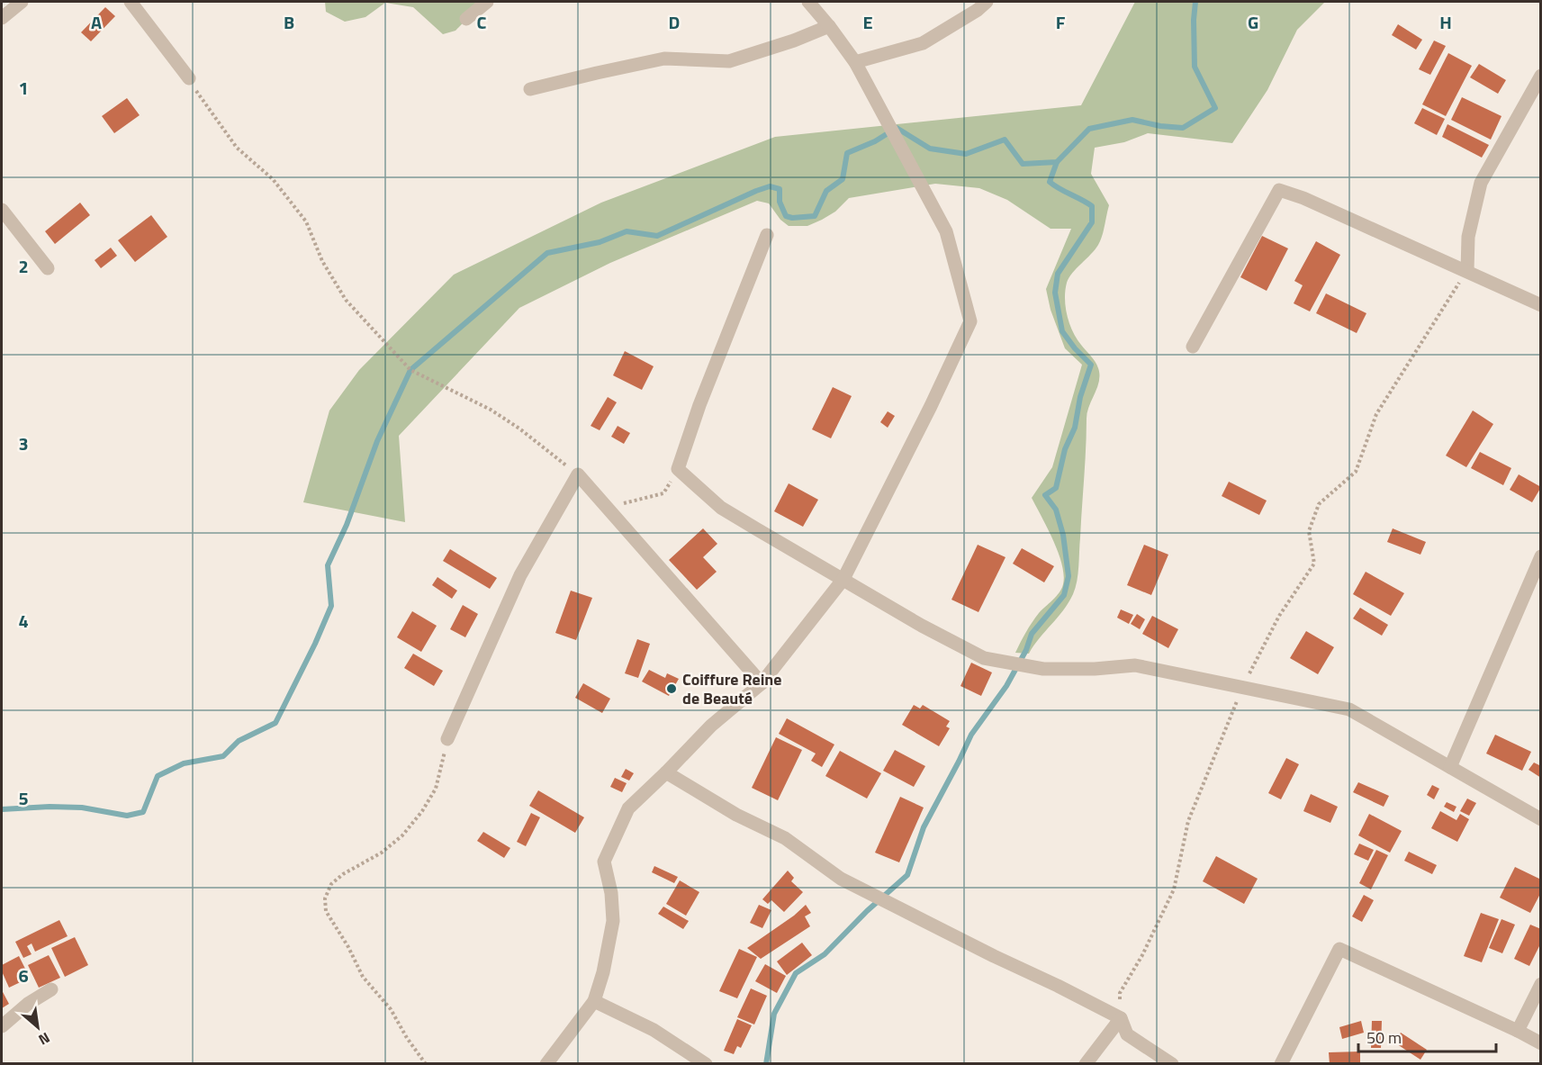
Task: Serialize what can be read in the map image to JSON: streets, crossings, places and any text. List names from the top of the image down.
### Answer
{
  "places": ["Coiffure Reine de Beauté"],
  "scale_bar": "50 m",
  "north": "bottom right",
  "grid": {
    "columns": [
      "A",
      "B",
      "C",
      "D",
      "E",
      "F",
      "G",
      "H"
    ],
    "rows": [
      "1",
      "2",
      "3",
      "4",
      "5",
      "6"
    ]
  }
}
